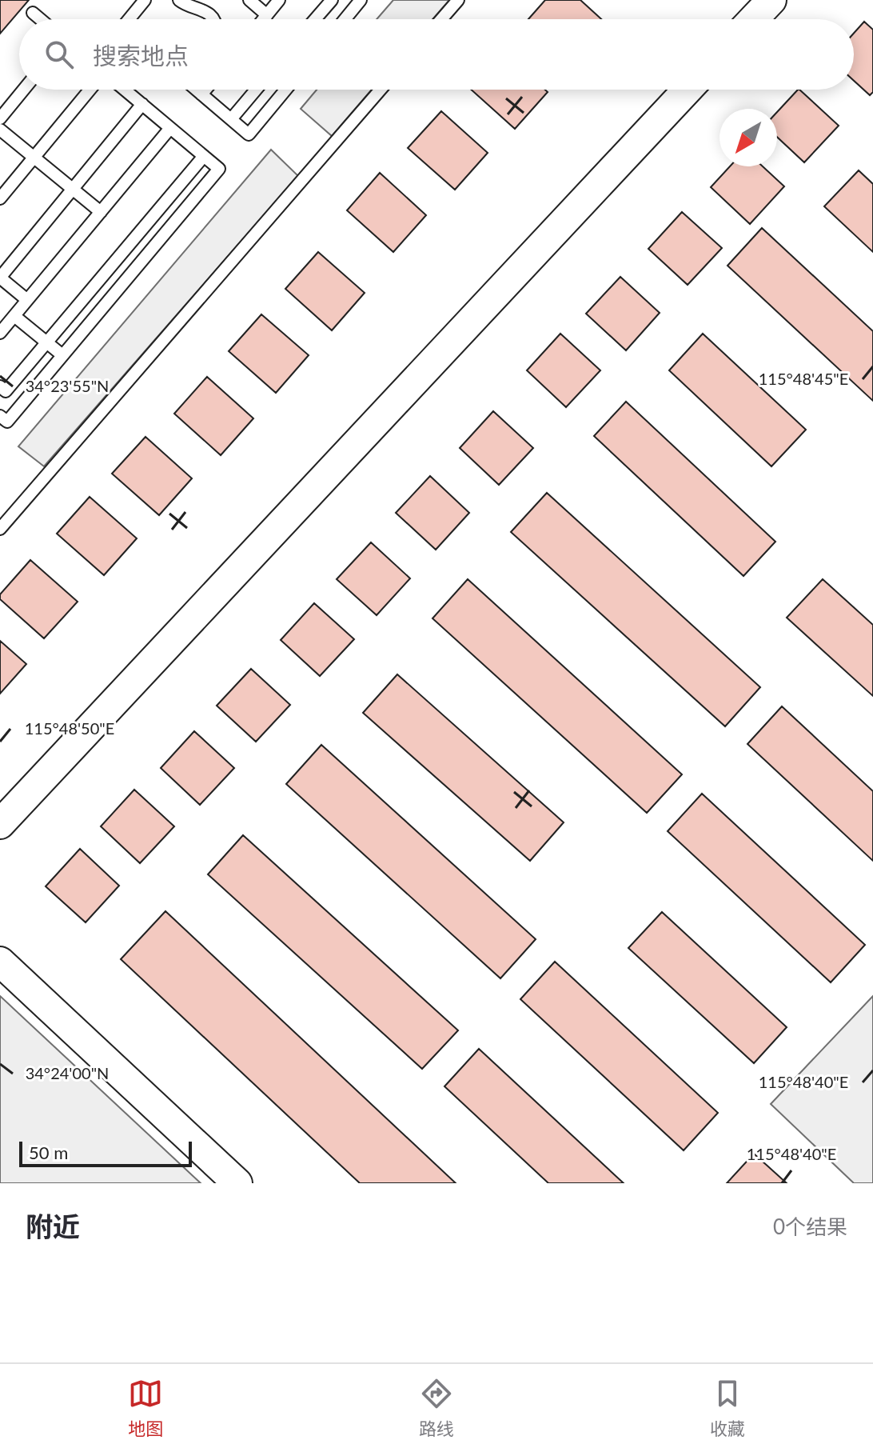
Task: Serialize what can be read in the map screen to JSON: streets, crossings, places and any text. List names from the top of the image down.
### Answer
{
  "scale_bar": "50 m",
  "north": "bottom left",
  "page": {
    "search": "搜索地点",
    "scale": "50 m",
    "heading": ["附近", "0个结果"],
    "nav": ["地图", "路线", "收藏"]
  },
  "coordinates": [
    "115°48'45\"E",
    "34°23'55\"N",
    "115°48'50\"E",
    "34°24'00\"N",
    "115°48'40\"E"
  ]
}
